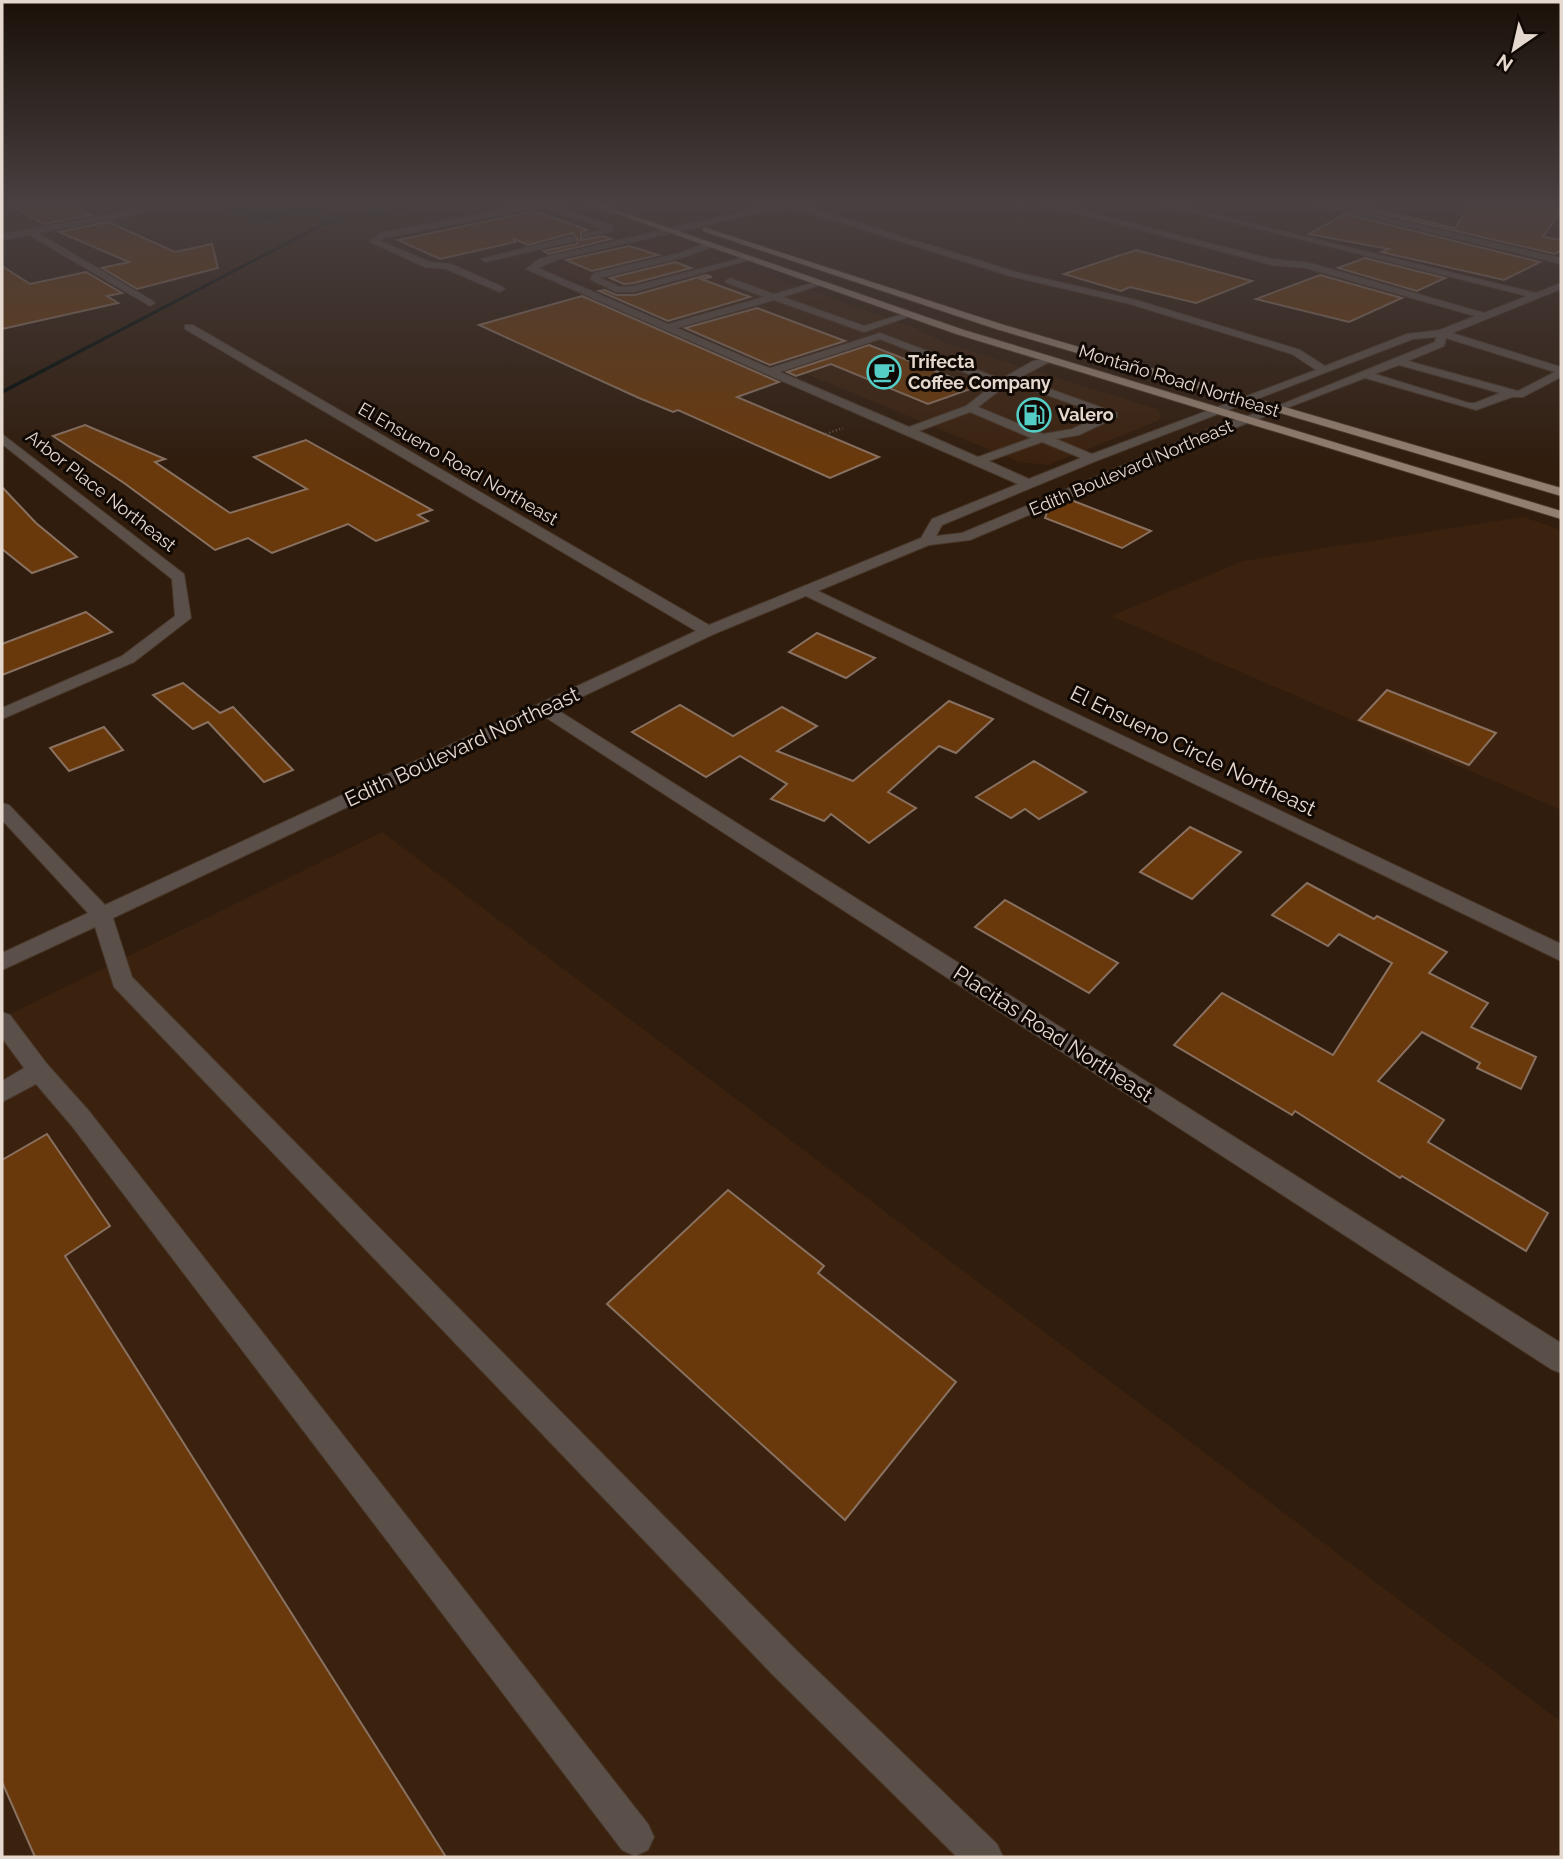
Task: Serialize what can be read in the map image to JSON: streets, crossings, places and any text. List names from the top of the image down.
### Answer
{
  "streets": {
    "main road": ["Montaño Road Northeast"],
    "street": [
      "El Ensueno Road Northeast",
      "Edith Boulevard Northeast",
      "Arbor Place Northeast",
      "El Ensueno Circle Northeast",
      "Placitas Road Northeast"
    ]
  },
  "crossings": [
    ["Montaño Road Northeast", "Edith Boulevard Northeast"],
    ["El Ensueno Road Northeast", "Edith Boulevard Northeast"],
    ["Edith Boulevard Northeast", "El Ensueno Circle Northeast"],
    ["Edith Boulevard Northeast", "Placitas Road Northeast"]
  ],
  "places": {
    "cafe": ["Trifecta Coffee Company"],
    "fuel station": ["Valero"]
  },
  "north": "bottom left"
}
